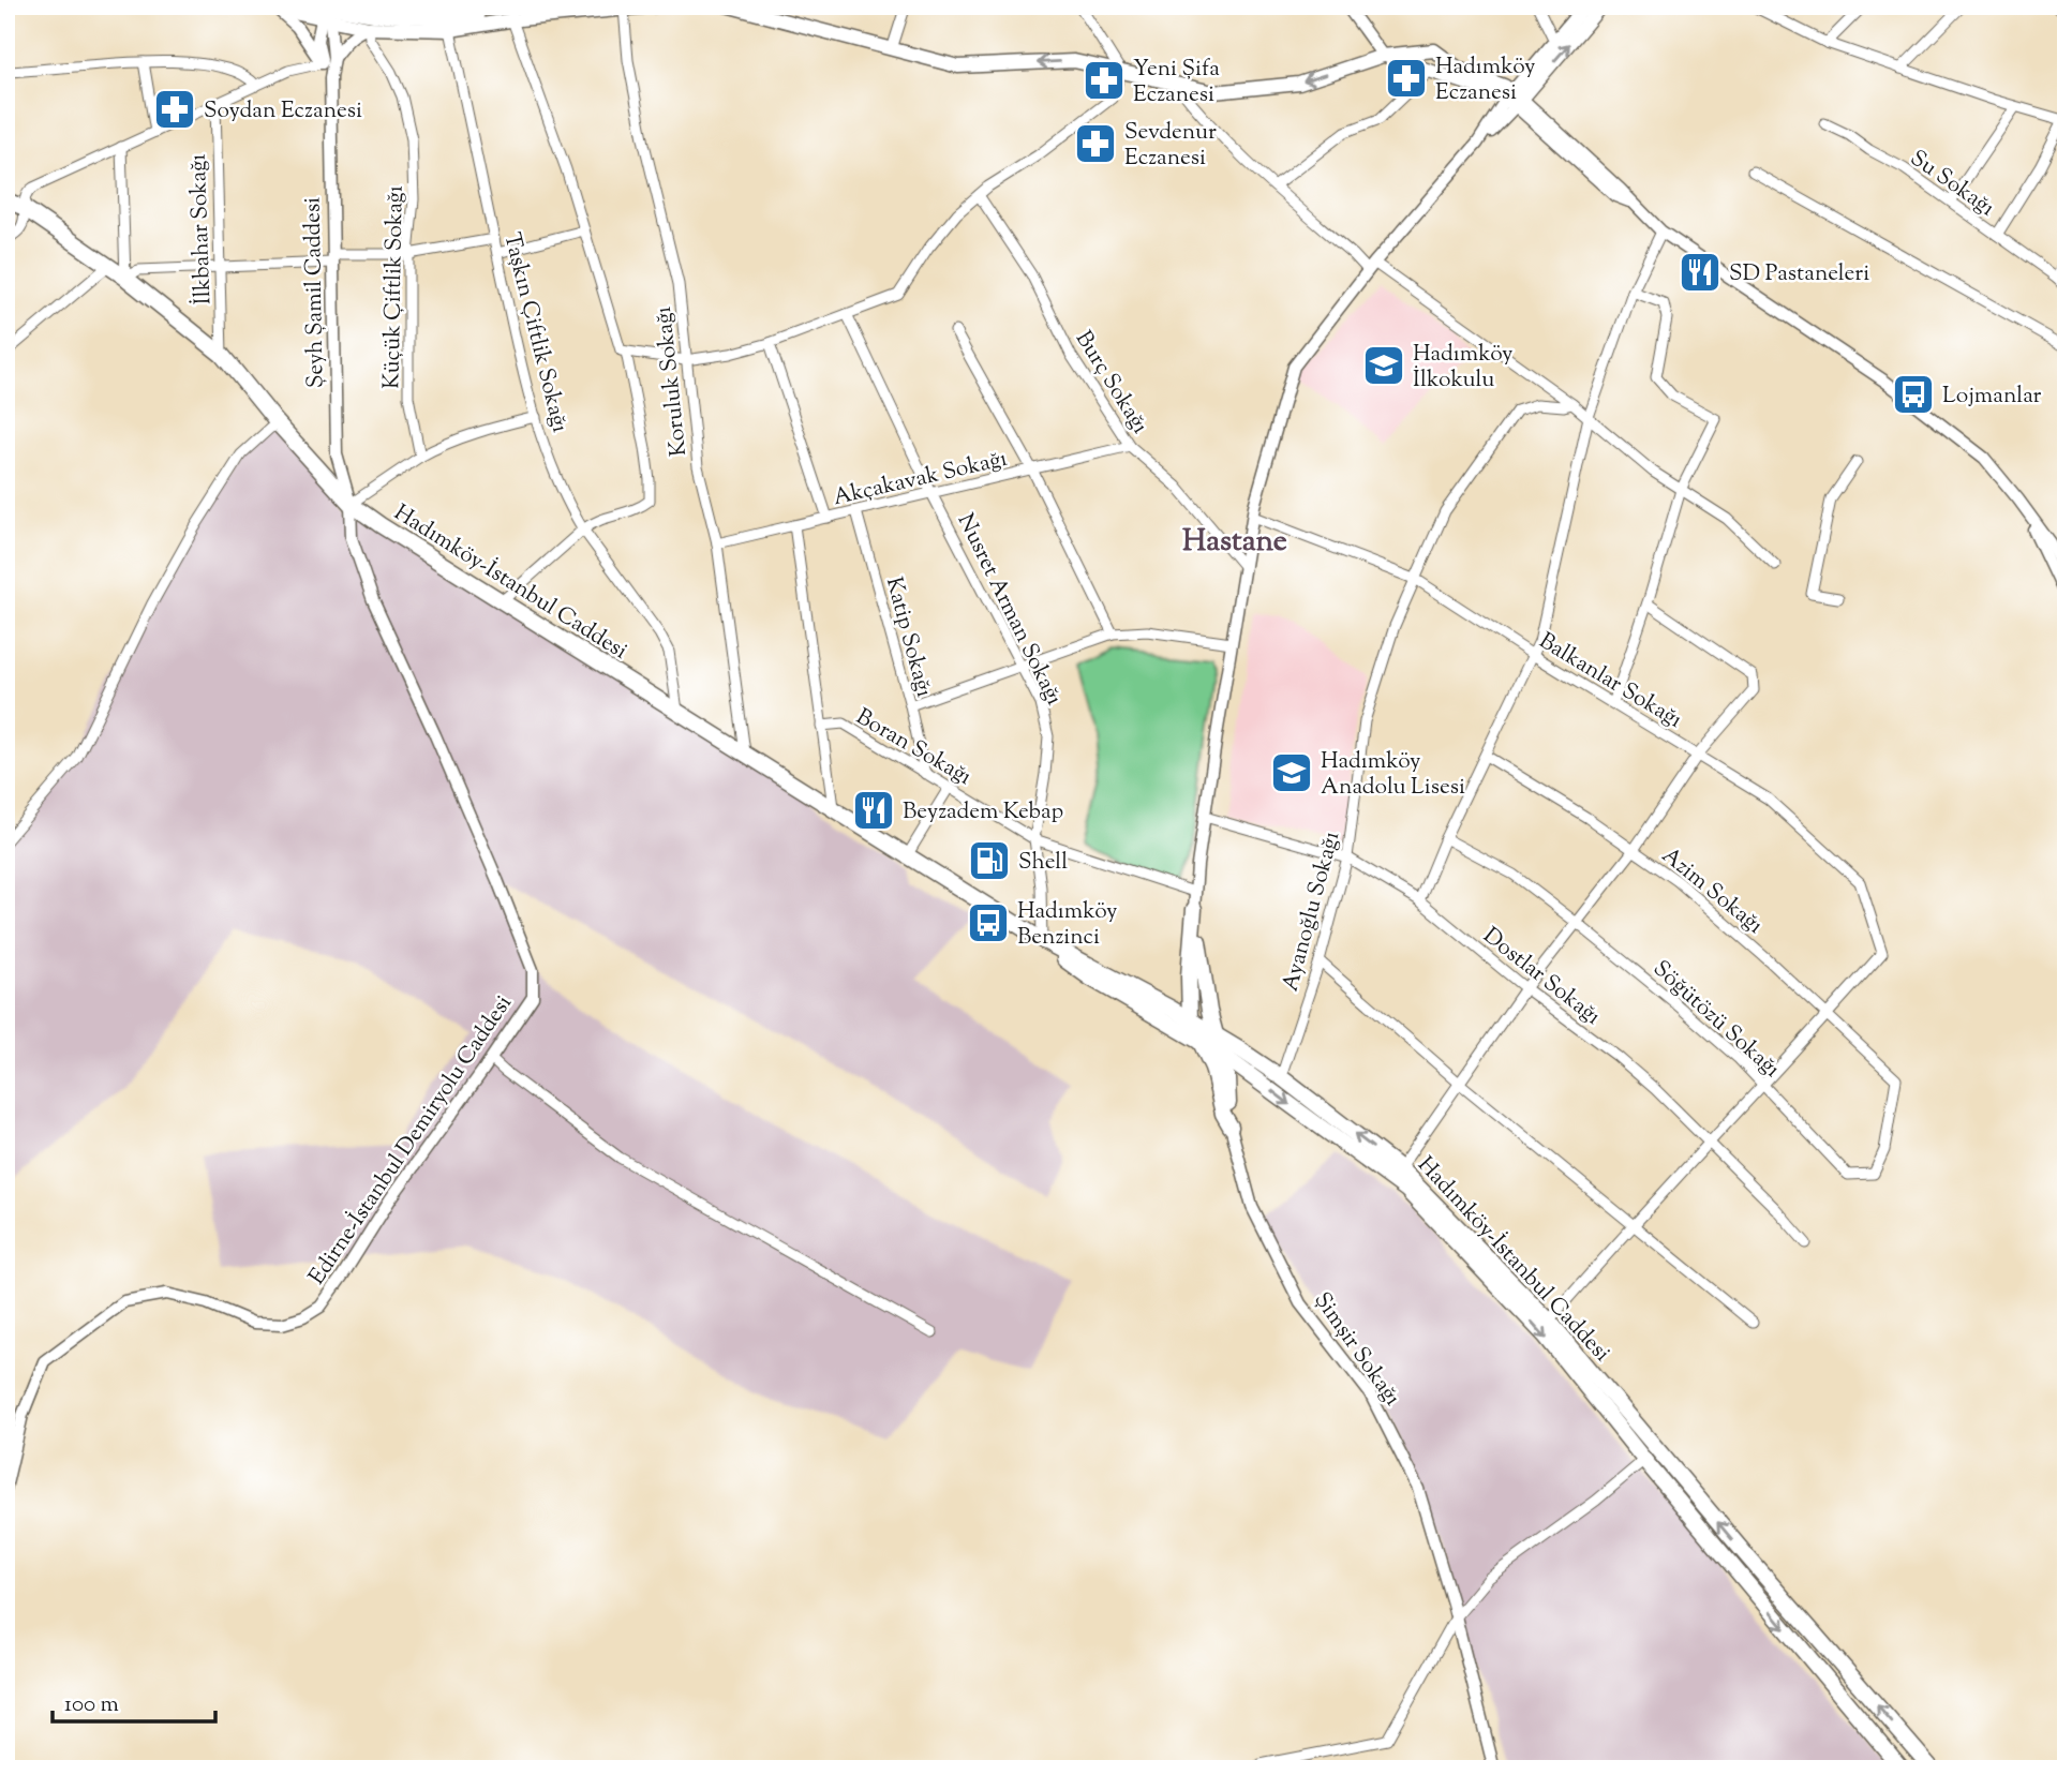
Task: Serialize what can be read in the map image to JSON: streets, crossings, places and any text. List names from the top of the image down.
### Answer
{
  "streets": {
    "main road": ["Hadımköy-İstanbul Caddesi"],
    "street": [
      "Su Sokağı",
      "İlkbahar Sokağı",
      "Küçük Çiftlik Sokağı",
      "Şeyh Şamil Caddesi",
      "Taşkın Çiftlik Sokağı",
      "Koruluk Sokağı",
      "Burç Sokağı",
      "Akçakavak Sokağı",
      "Nusret Arman Sokağı",
      "Katip Sokağı",
      "Balkanlar Sokağı",
      "Boran Sokağı",
      "Azim Sokağı",
      "Ayanoğlu Sokağı",
      "Dostlar Sokağı",
      "Söğütözü Sokağı",
      "Edirne-İstanbul Demiryolu Caddesi",
      "Şimşir Sokağı"
    ]
  },
  "crossings": [
    ["İlkbahar Sokağı", "Hadımköy-İstanbul Caddesi"],
    ["Şeyh Şamil Caddesi", "Hadımköy-İstanbul Caddesi"],
    ["Şeyh Şamil Caddesi", "Edirne-İstanbul Demiryolu Caddesi"],
    ["Taşkın Çiftlik Sokağı", "Hadımköy-İstanbul Caddesi"],
    ["Koruluk Sokağı", "Akçakavak Sokağı"],
    ["Koruluk Sokağı", "Hadımköy-İstanbul Caddesi"],
    ["Burç Sokağı", "Akçakavak Sokağı"],
    ["Akçakavak Sokağı", "Nusret Arman Sokağı"],
    ["Akçakavak Sokağı", "Katip Sokağı"],
    ["Hadımköy-İstanbul Caddesi", "Nusret Arman Sokağı"],
    ["Hadımköy-İstanbul Caddesi", "Ayanoğlu Sokağı"],
    ["Hadımköy-İstanbul Caddesi", "Edirne-İstanbul Demiryolu Caddesi"],
    ["Nusret Arman Sokağı", "Boran Sokağı"],
    ["Katip Sokağı", "Boran Sokağı"],
    ["Balkanlar Sokağı", "Azim Sokağı"],
    ["Balkanlar Sokağı", "Ayanoğlu Sokağı"],
    ["Azim Sokağı", "Söğütözü Sokağı"],
    ["Ayanoğlu Sokağı", "Dostlar Sokağı"]
  ],
  "districts": ["Hastane"],
  "places": {
    "pharmacy": [
      "Hadımköy Eczanesi",
      "Yeni Şifa Eczanesi",
      "Soydan Eczanesi",
      "Sevdenur Eczanesi"
    ],
    "restaurant": ["SD Pastaneleri", "Beyzadem Kebap"],
    "school or university": ["Hadımköy İlkokulu", "Hadımköy Anadolu Lisesi"],
    "bus stop": ["Lojmanlar", "Hadımköy Benzinci"],
    "fuel station": ["Shell"]
  },
  "scale_bar": "100 m"
}
